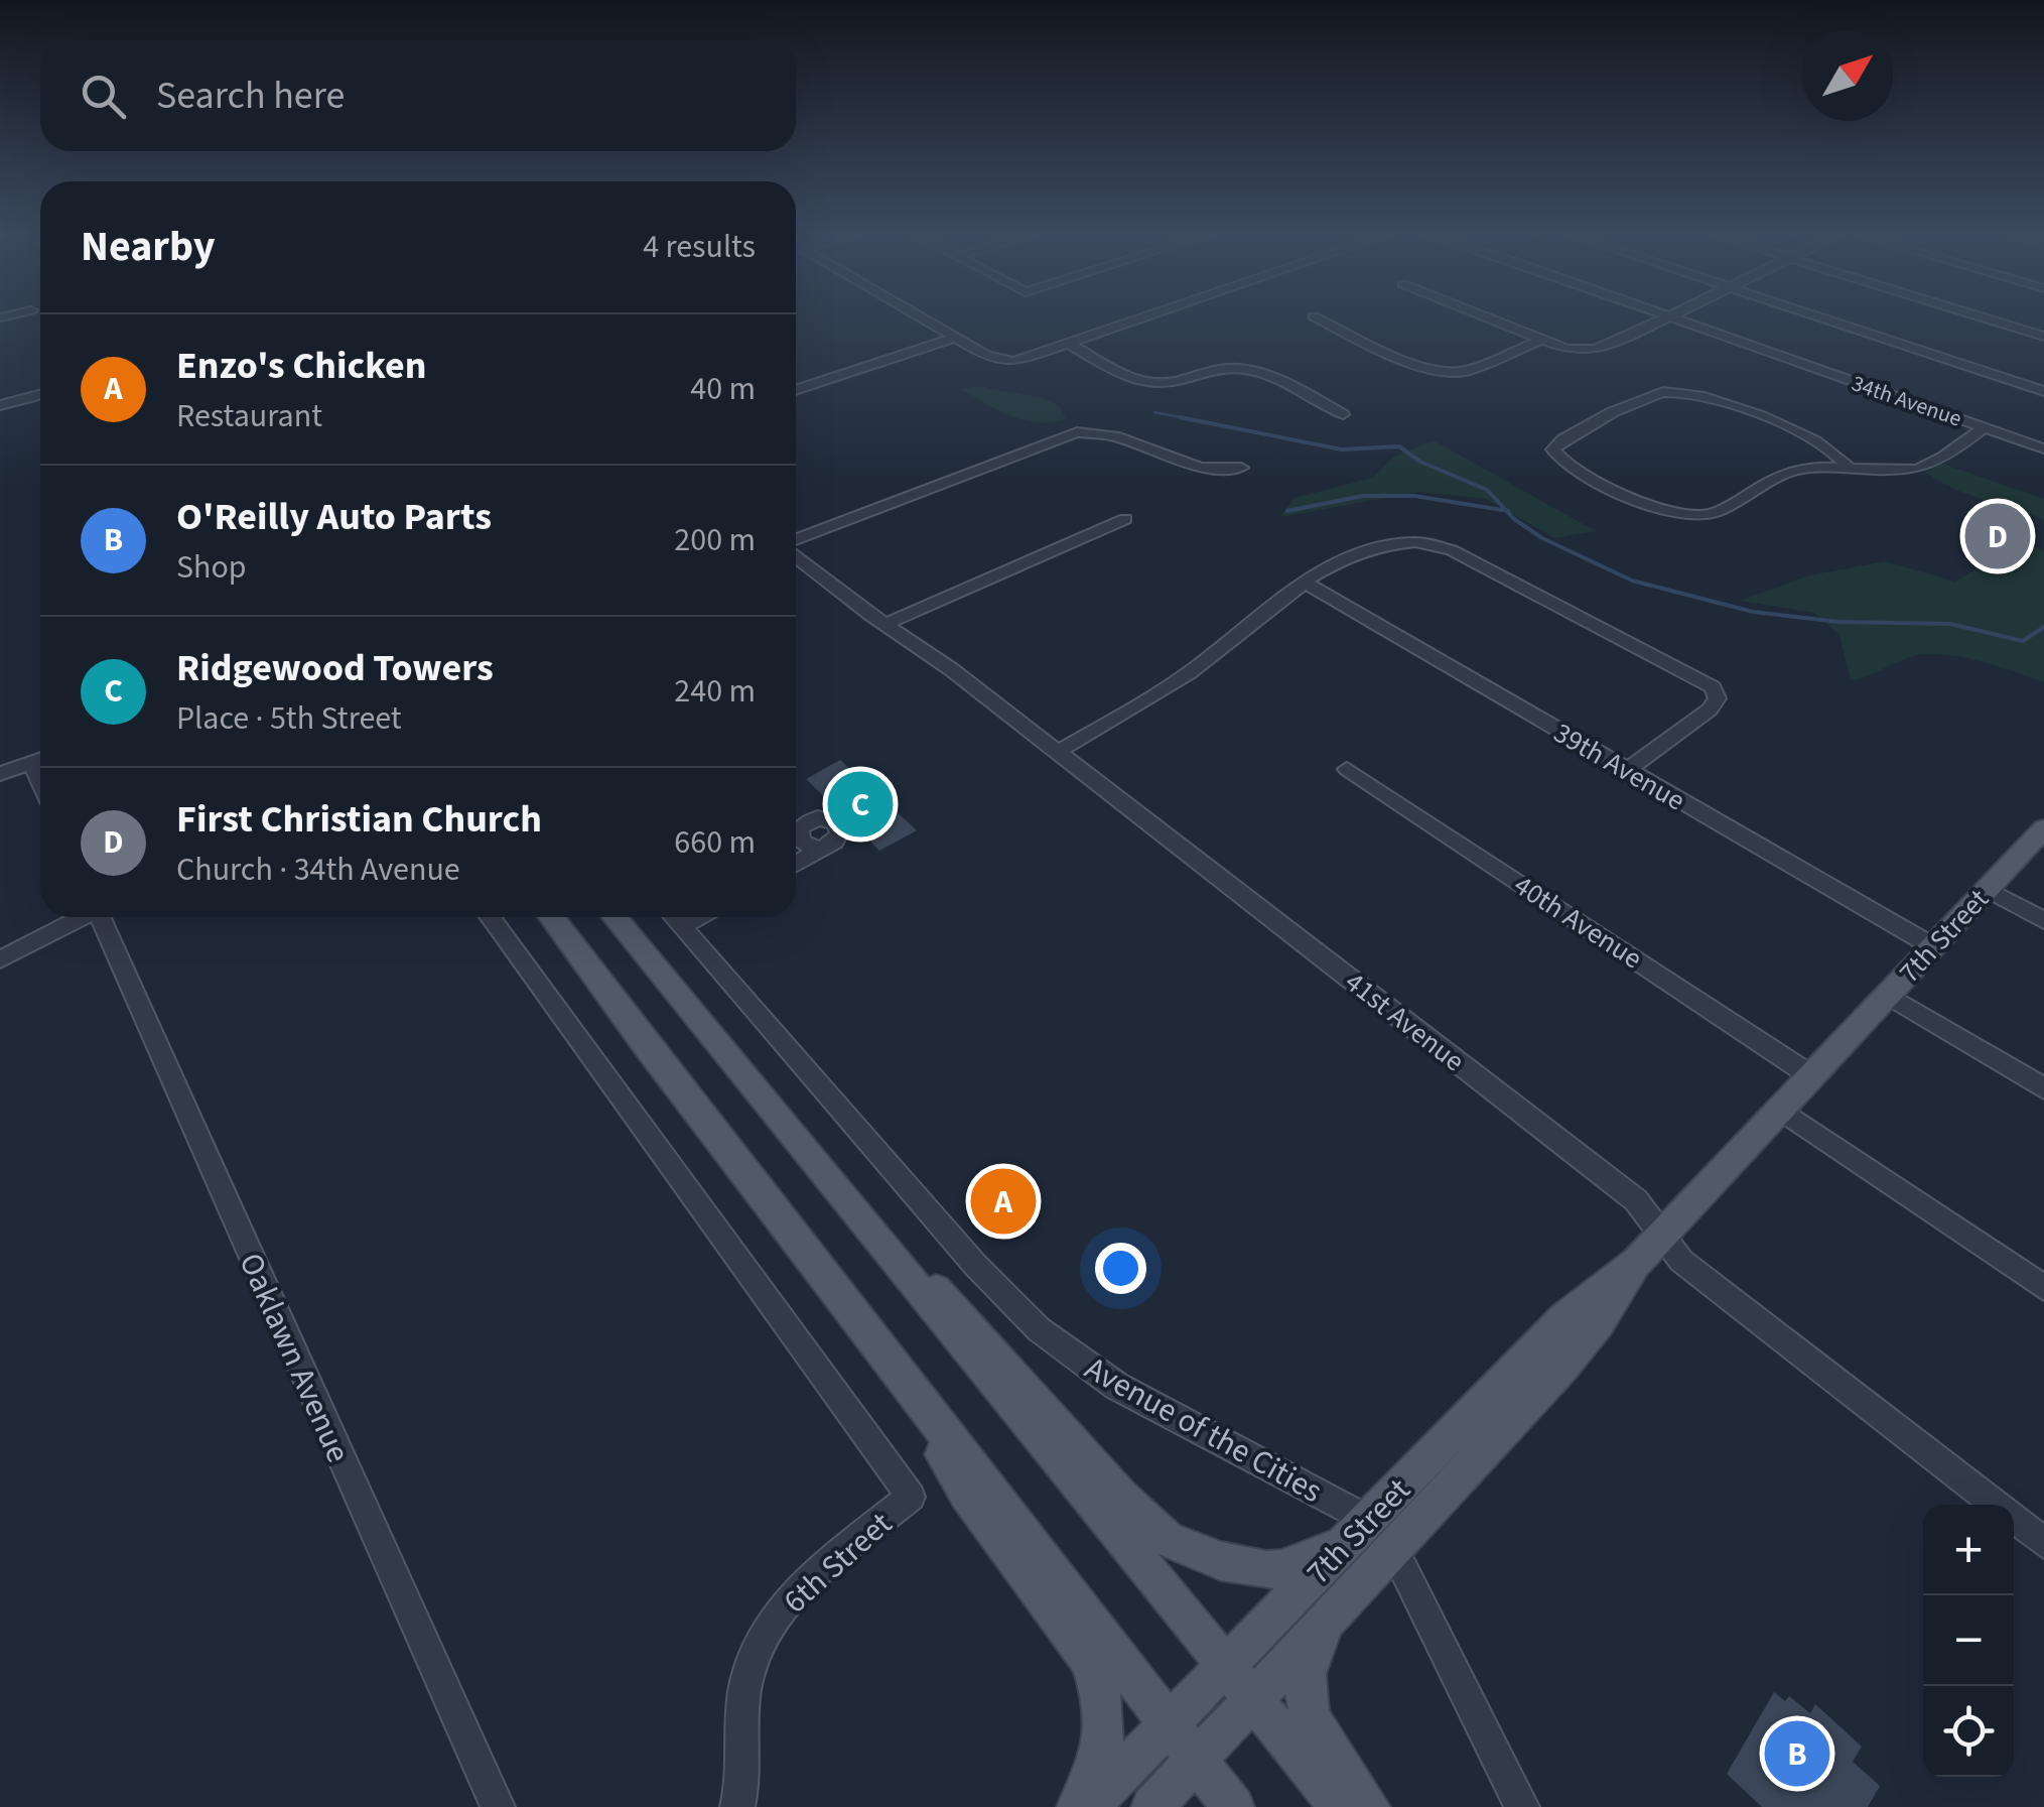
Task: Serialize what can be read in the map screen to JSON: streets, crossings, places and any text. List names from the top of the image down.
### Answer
{
  "streets": {
    "main road": ["7th Street"],
    "street": [
      "34th Avenue",
      "39th Avenue",
      "40th Avenue",
      "41st Avenue",
      "Oaklawn Avenue",
      "Avenue of the Cities",
      "6th Street"
    ]
  },
  "crossings": [
    ["39th Avenue", "7th Street"],
    ["40th Avenue", "7th Street"],
    ["7th Street", "41st Avenue"],
    ["7th Street", "Avenue of the Cities"]
  ],
  "north": "top right",
  "page": {
    "search": "Search here",
    "heading": ["Nearby", "4 results"],
    "list": [
      {
        "mark": "A",
        "name": "Enzo's Chicken",
        "note": "Restaurant",
        "value": "40 m"
      },
      {
        "mark": "B",
        "name": "O'Reilly Auto Parts",
        "note": "Shop",
        "value": "200 m"
      },
      {
        "mark": "C",
        "name": "Ridgewood Towers",
        "note": "Place · 5th Street",
        "value": "240 m"
      },
      {
        "mark": "D",
        "name": "First Christian Church",
        "note": "Church · 34th Avenue",
        "value": "660 m"
      }
    ],
    "pins": [
      "D",
      "C",
      "A",
      "B"
    ],
    "map_buttons": ["+", "−"]
  }
}
